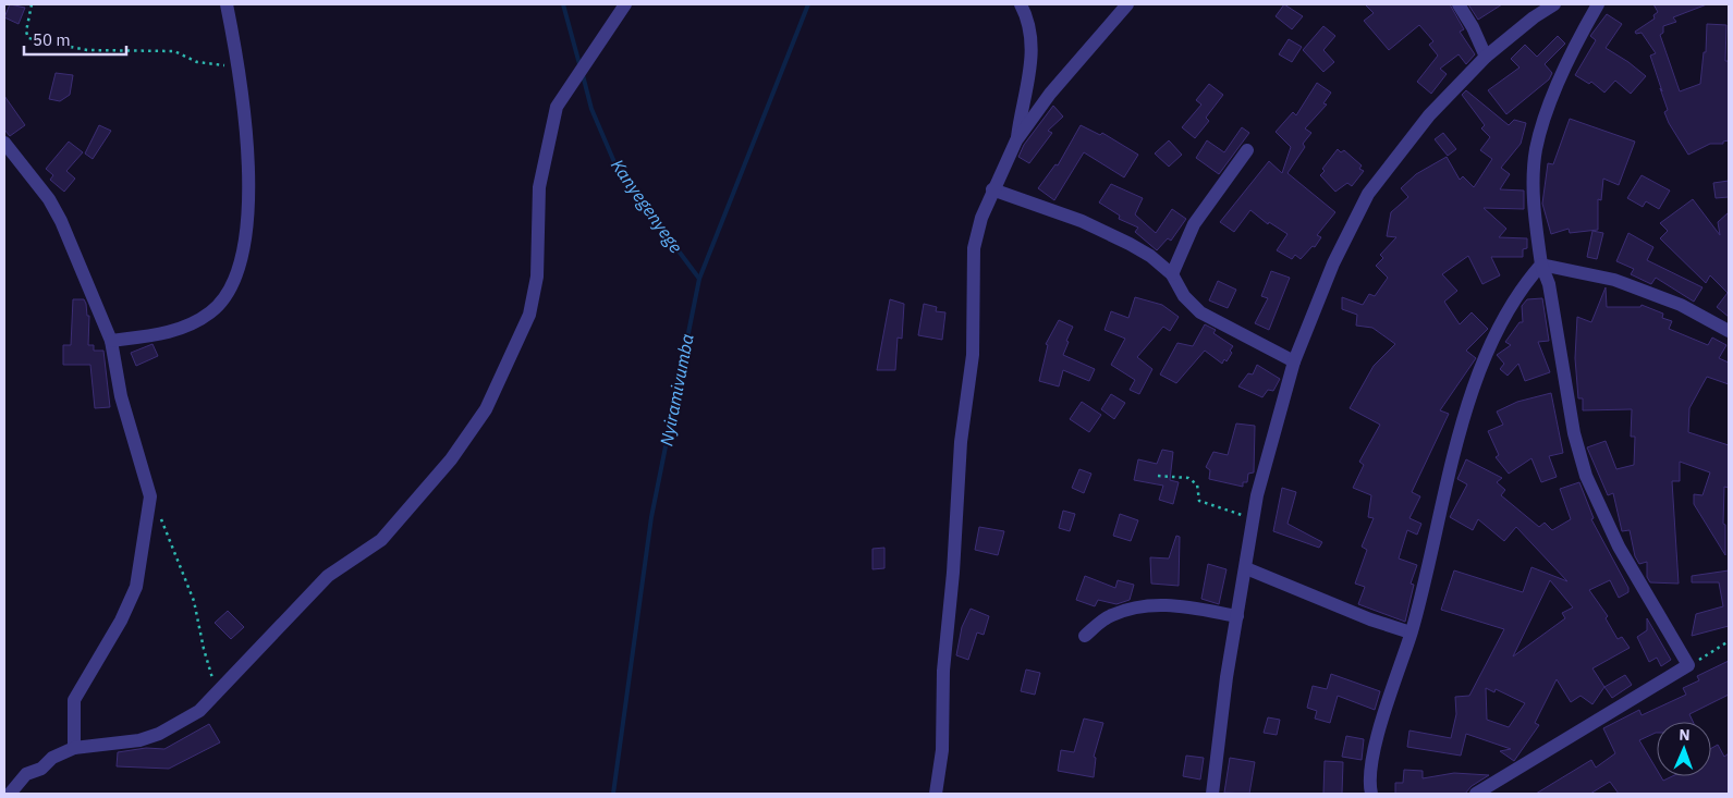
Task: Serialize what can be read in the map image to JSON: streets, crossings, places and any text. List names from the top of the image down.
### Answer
{
  "water": ["Kanyegenyege", "Nyiramivumba"],
  "scale_bar": "50 m",
  "north": "top"
}
